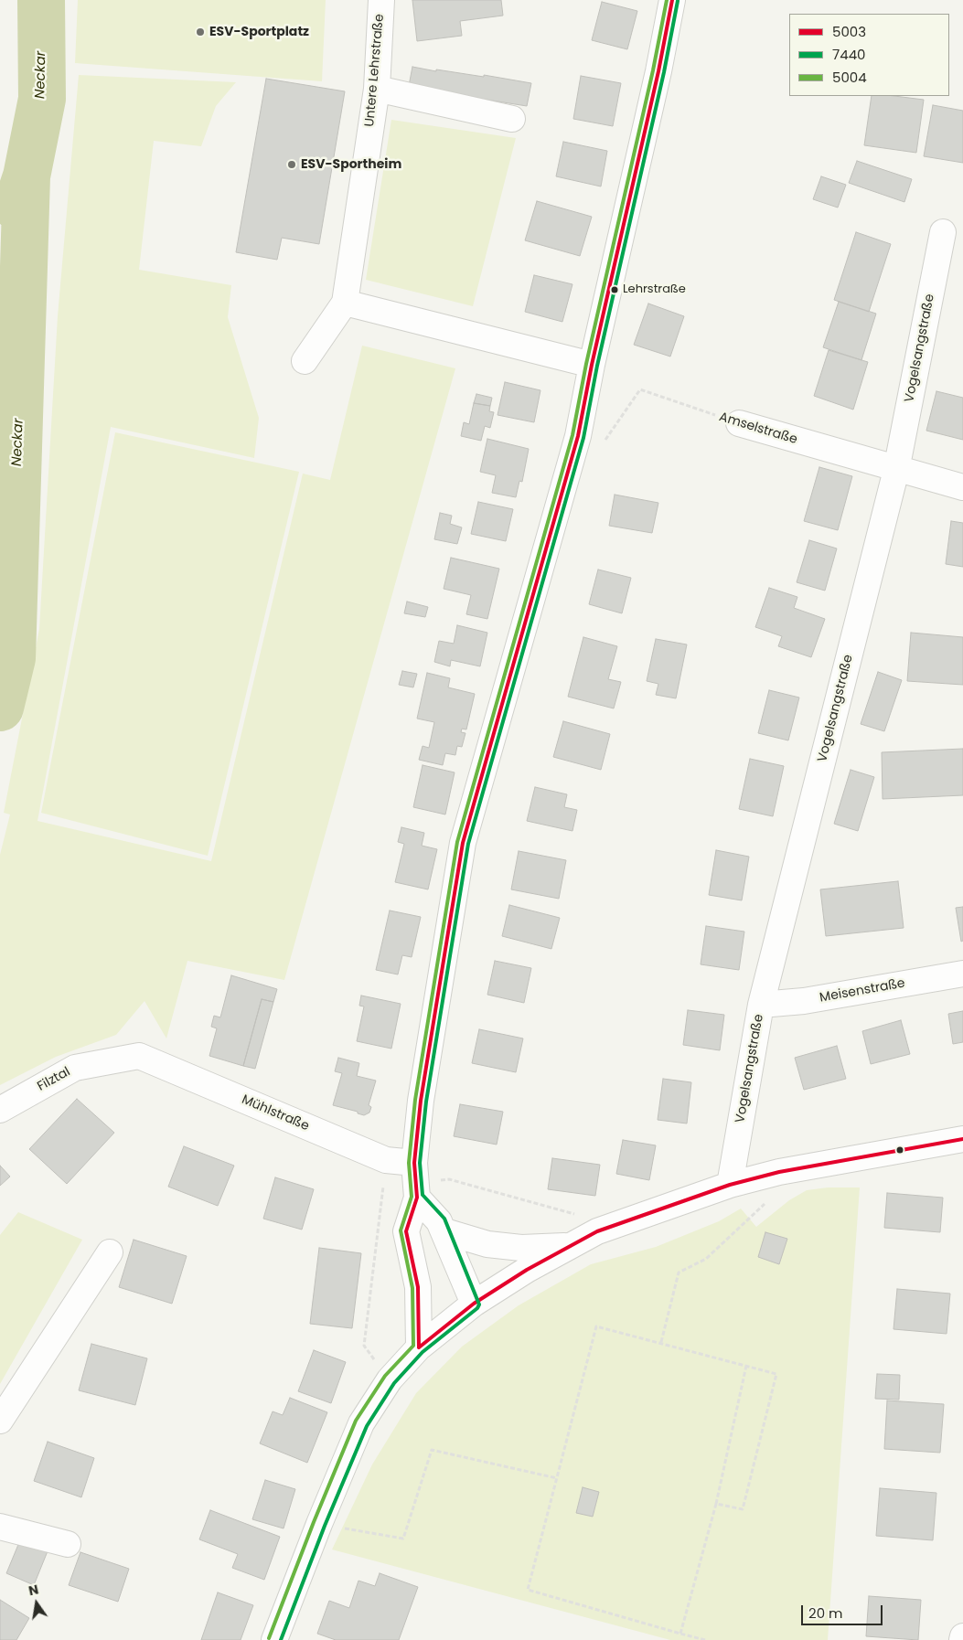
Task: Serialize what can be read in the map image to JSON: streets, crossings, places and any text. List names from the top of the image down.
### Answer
{
  "streets": {
    "street": [
      "Untere Lehrstraße",
      "Vogelsangstraße",
      "Amselstraße",
      "Meisenstraße",
      "Filztal",
      "Mühlstraße"
    ]
  },
  "crossings": [
    ["Vogelsangstraße", "Amselstraße"],
    ["Vogelsangstraße", "Meisenstraße"],
    ["Filztal", "Mühlstraße"]
  ],
  "water": ["Neckar"],
  "places": ["ESV-Sportplatz", "ESV-Sportheim", "Lehrstraße"],
  "lines": ["transit line 5003", "transit line 5004", "transit line 7440"],
  "legend": ["5003", "7440", "5004"],
  "scale_bar": "20 m",
  "north": "top"
}
